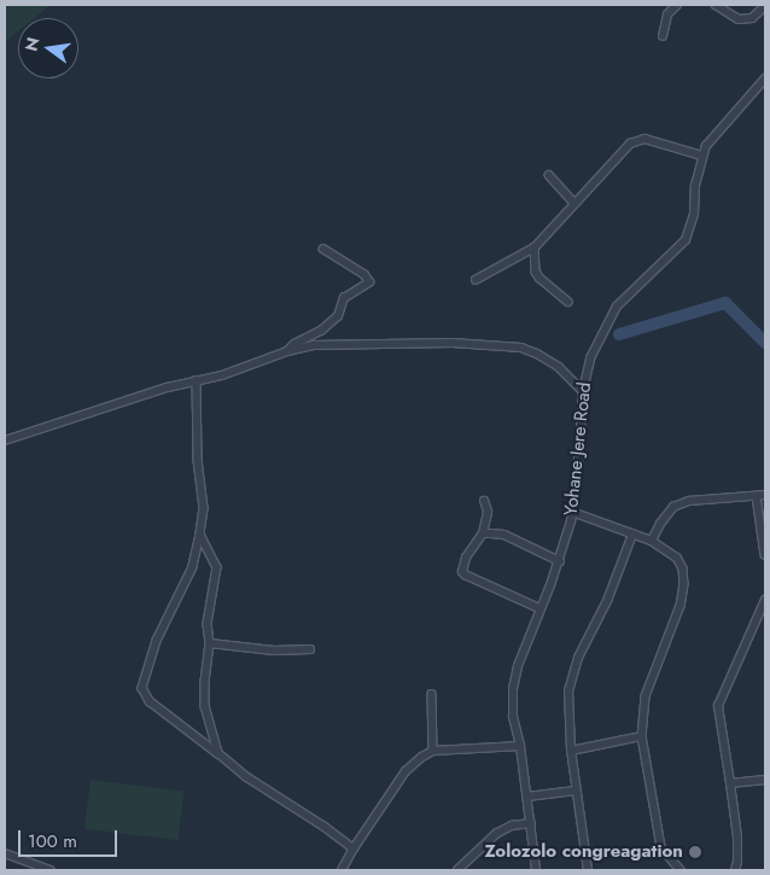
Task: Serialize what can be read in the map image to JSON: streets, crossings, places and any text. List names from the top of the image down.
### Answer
{
  "streets": {
    "street": ["Yohane Jere Road"]
  },
  "places": ["Zolozolo congreagation"],
  "scale_bar": "100 m",
  "north": "left"
}
